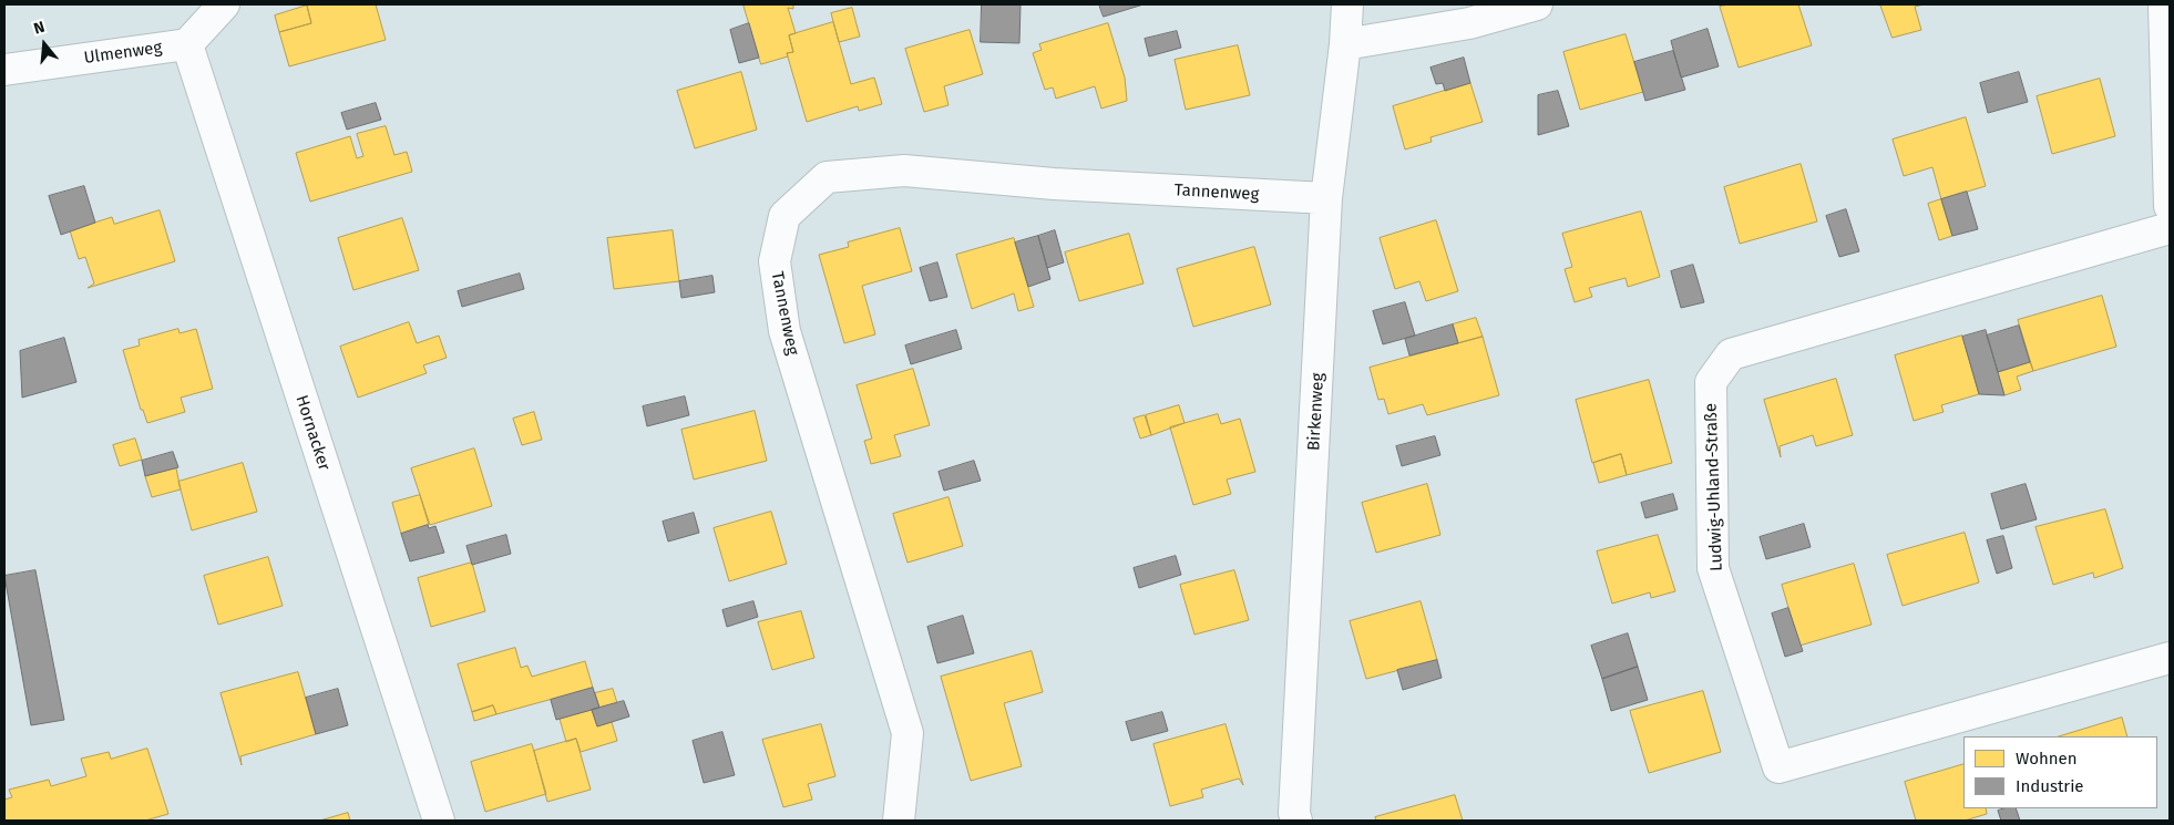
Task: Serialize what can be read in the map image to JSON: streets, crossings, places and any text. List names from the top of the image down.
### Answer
{
  "streets": {
    "street": [
      "Ulmenweg",
      "Tannenweg",
      "Birkenweg",
      "Hornacker",
      "Ludwig-Uhland-Straße"
    ]
  },
  "crossings": [
    ["Ulmenweg", "Hornacker"],
    ["Tannenweg", "Birkenweg"]
  ],
  "legend": ["Wohnen", "Industrie"],
  "north": "top"
}
